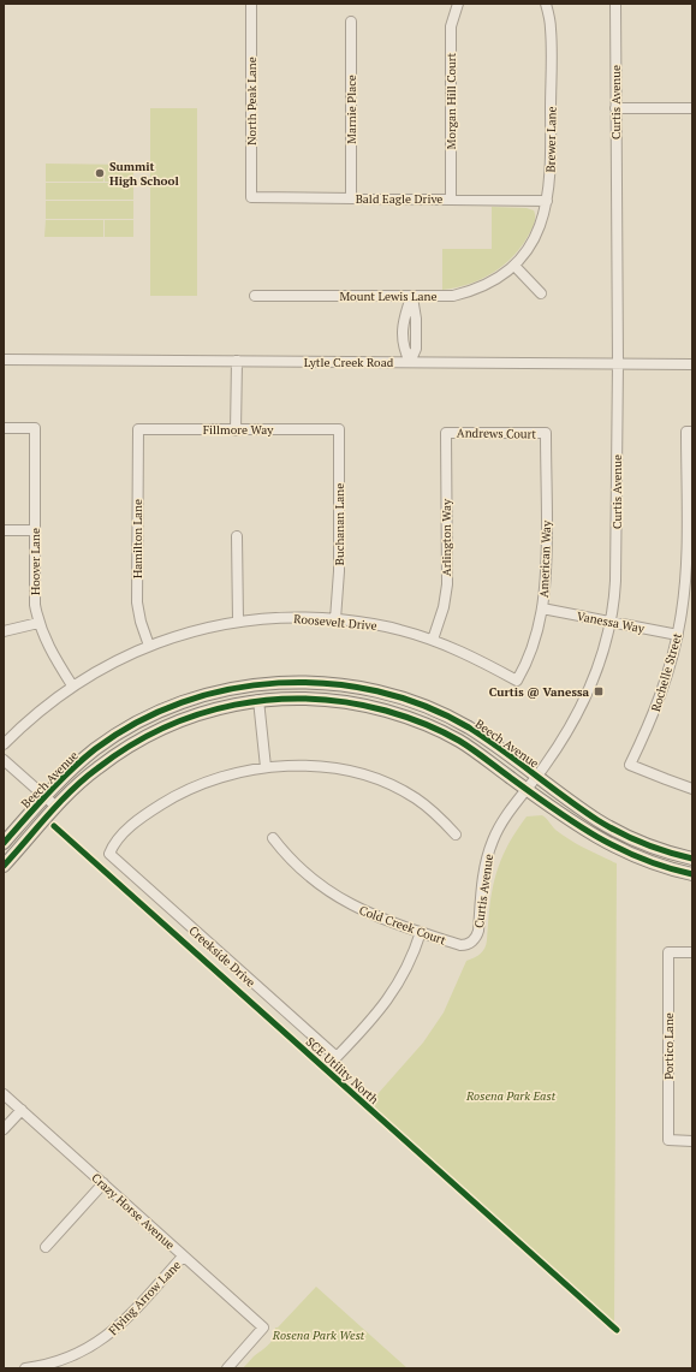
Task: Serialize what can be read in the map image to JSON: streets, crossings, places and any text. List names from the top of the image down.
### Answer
{
  "streets": {
    "main road": ["Beech Avenue"],
    "street": [
      "North Peak Lane",
      "Morgan Hill Court",
      "Curtis Avenue",
      "Marnie Place",
      "Brewer Lane",
      "Bald Eagle Drive",
      "Mount Lewis Lane",
      "Lytle Creek Road",
      "Fillmore Way",
      "Andrews Court",
      "Buchanan Lane",
      "Arlington Way",
      "Hamilton Lane",
      "American Way",
      "Hoover Lane",
      "Roosevelt Drive",
      "Vanessa Way",
      "Rochelle Street",
      "Cold Creek Court",
      "Creekside Drive",
      "Portico Lane",
      "Crazy Horse Avenue",
      "Flying Arrow Lane"
    ],
    "cycle path": ["SCE Utility North"]
  },
  "crossings": [
    ["North Peak Lane", "Bald Eagle Drive"],
    ["Morgan Hill Court", "Bald Eagle Drive"],
    ["Curtis Avenue", "Lytle Creek Road"],
    ["Curtis Avenue", "Vanessa Way"],
    ["Curtis Avenue", "Beech Avenue"],
    ["Curtis Avenue", "Cold Creek Court"],
    ["Marnie Place", "Bald Eagle Drive"],
    ["Brewer Lane", "Bald Eagle Drive"],
    ["Brewer Lane", "Mount Lewis Lane"],
    ["Fillmore Way", "Buchanan Lane"],
    ["Fillmore Way", "Hamilton Lane"],
    ["Andrews Court", "Arlington Way"],
    ["Andrews Court", "American Way"],
    ["Buchanan Lane", "Roosevelt Drive"],
    ["Arlington Way", "Roosevelt Drive"],
    ["Hamilton Lane", "Roosevelt Drive"],
    ["American Way", "Roosevelt Drive"],
    ["American Way", "Vanessa Way"],
    ["Hoover Lane", "Roosevelt Drive"],
    ["Vanessa Way", "Rochelle Street"],
    ["Cold Creek Court", "Creekside Drive"],
    ["Crazy Horse Avenue", "Flying Arrow Lane"]
  ],
  "parks": ["Rosena Park East", "Rosena Park West"],
  "places": {
    "other": ["Summit High School"],
    "transit": ["Curtis @ Vanessa"]
  }
}
